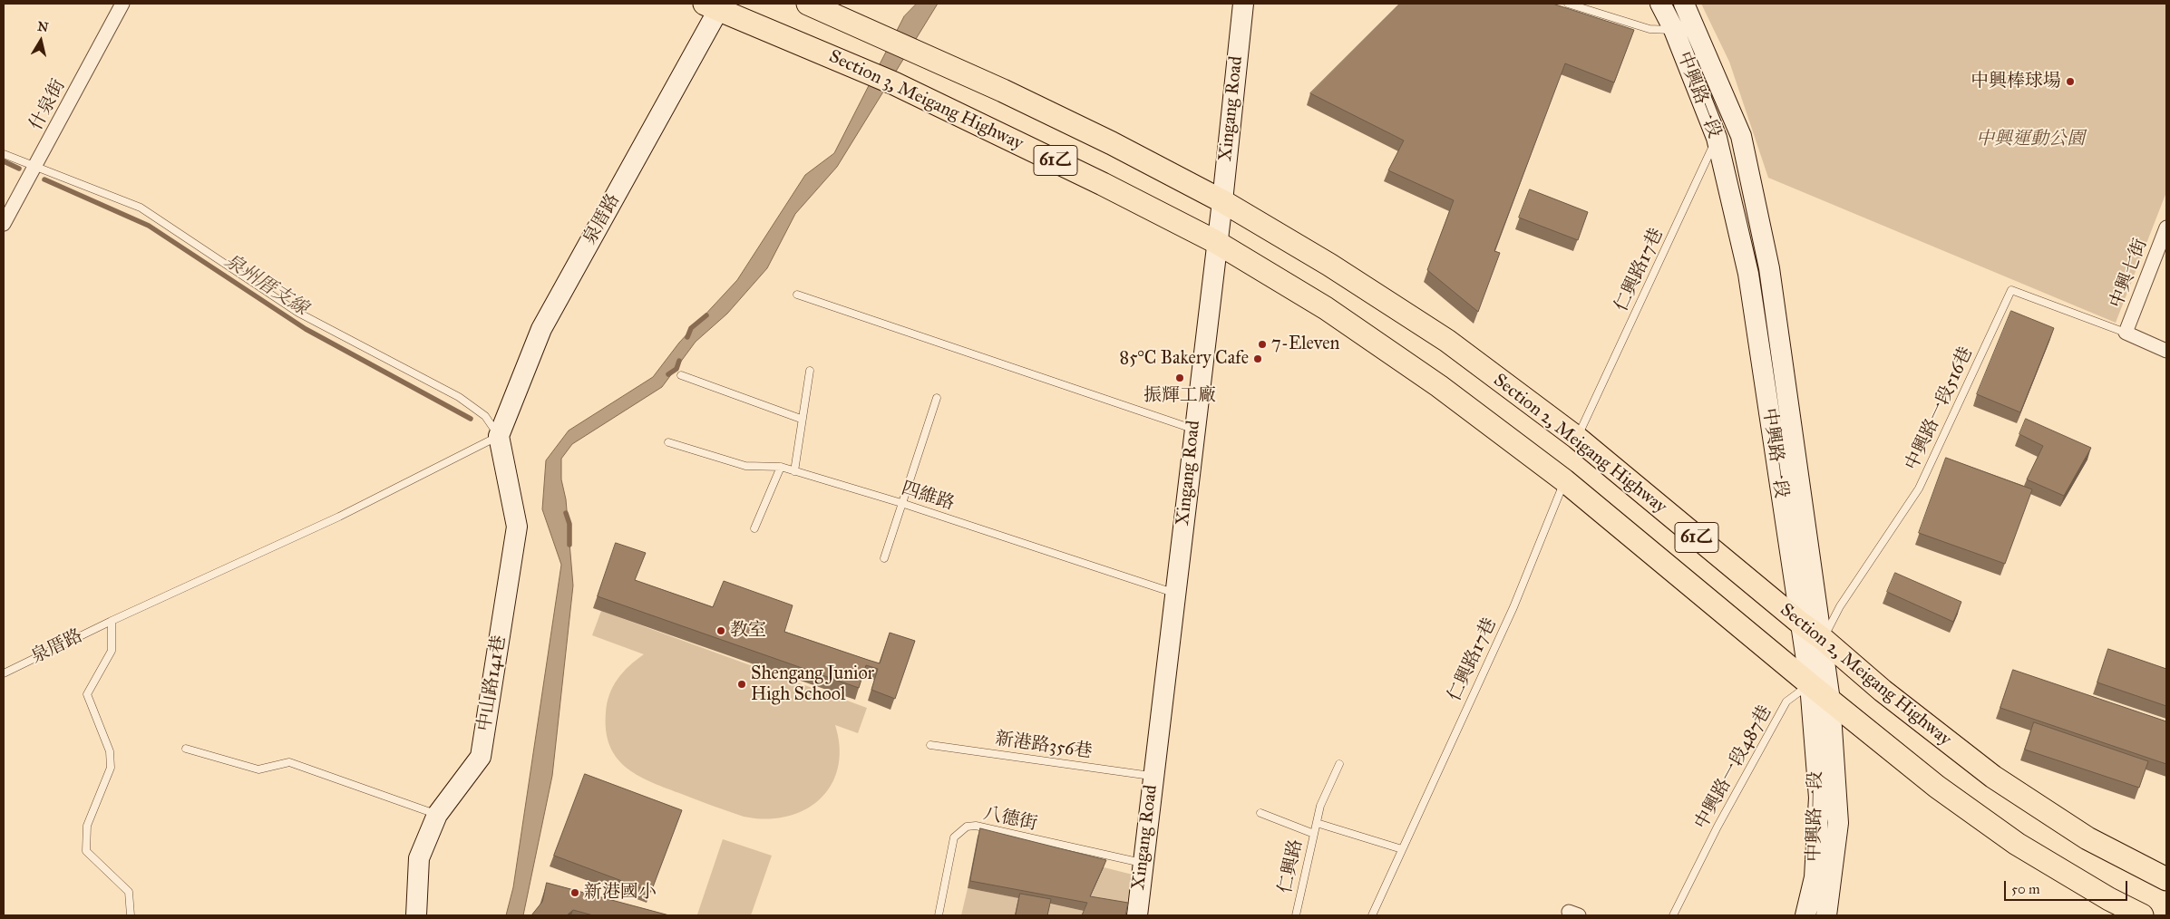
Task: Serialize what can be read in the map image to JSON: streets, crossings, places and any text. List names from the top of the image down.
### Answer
{
  "streets": {
    "main road": ["Section 3, Meigang Highway", "61乙", "Section 2, Meigang Highway"],
    "street": [
      "中興路一段",
      "什泉街",
      "Xingang Road",
      "泉厝路",
      "中興七街",
      "中山路141巷"
    ],
    "lane": [
      "仁興路17巷",
      "中興路一段516巷",
      "四維路",
      "新港路356巷",
      "中興路一段487巷",
      "八德街",
      "仁興路"
    ]
  },
  "crossings": [
    ["中興路一段", "仁興路17巷"],
    ["中興路一段", "中興路一段516巷"],
    ["中興路一段", "Section 2, Meigang Highway"],
    ["中興路一段", "中興路一段487巷"],
    ["Section 3, Meigang Highway", "Xingang Road"],
    ["Section 3, Meigang Highway", "泉厝路"],
    ["Section 3, Meigang Highway", "Section 2, Meigang Highway"],
    ["Xingang Road", "61乙"],
    ["Xingang Road", "Section 2, Meigang Highway"],
    ["Xingang Road", "四維路"],
    ["Xingang Road", "新港路356巷"],
    ["Xingang Road", "八德街"],
    ["61乙", "Section 2, Meigang Highway"],
    ["泉厝路", "中山路141巷"],
    ["仁興路17巷", "Section 2, Meigang Highway"],
    ["仁興路17巷", "仁興路"],
    ["中興七街", "中興路一段516巷"],
    ["中興路一段516巷", "Section 2, Meigang Highway"],
    ["Section 2, Meigang Highway", "中興路一段487巷"]
  ],
  "water": ["泉州厝支線"],
  "parks": ["中興運動公園"],
  "places": [
    "中興棒球場",
    "7-Eleven",
    "85°C Bakery Cafe",
    "振輝工廠",
    "教室",
    "Shengang Junior High School",
    "新港國小"
  ],
  "scale_bar": "50 m",
  "north": "top"
}
